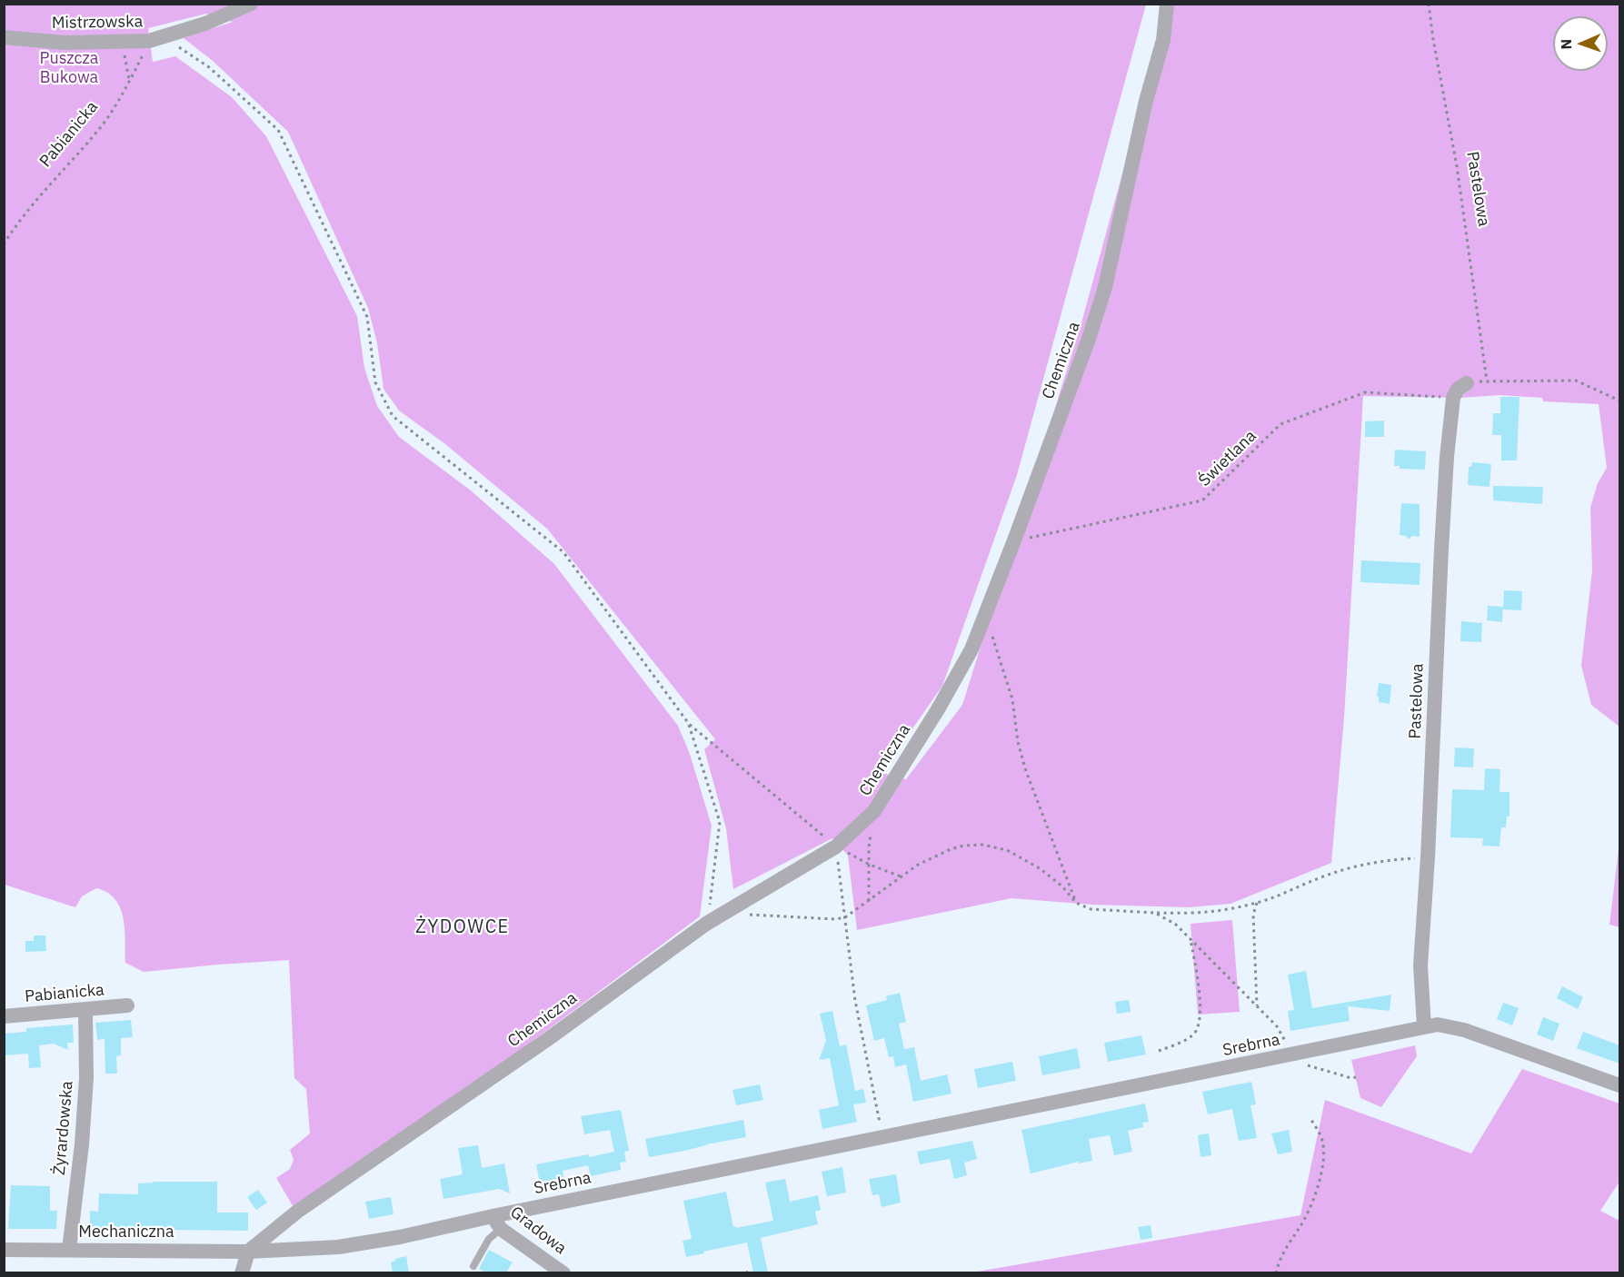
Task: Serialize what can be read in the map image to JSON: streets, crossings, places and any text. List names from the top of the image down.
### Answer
{
  "streets": {
    "street": [
      "Mistrzowska",
      "Pabianicka",
      "Pastelowa",
      "Chemiczna",
      "Srebrna",
      "Żyrardowska",
      "Gradowa",
      "Mechaniczna"
    ],
    "path": ["Świetlana"]
  },
  "crossings": [
    ["Mistrzowska", "Pabianicka"],
    ["Pabianicka", "Żyrardowska"],
    ["Pastelowa", "Świetlana"],
    ["Pastelowa", "Srebrna"],
    ["Chemiczna", "Świetlana"],
    ["Chemiczna", "Srebrna"],
    ["Chemiczna", "Mechaniczna"],
    ["Srebrna", "Gradowa"],
    ["Srebrna", "Mechaniczna"],
    ["Żyrardowska", "Mechaniczna"]
  ],
  "districts": ["ŻYDOWCE"],
  "parks": ["Puszcza Bukowa"],
  "north": "left"
}
